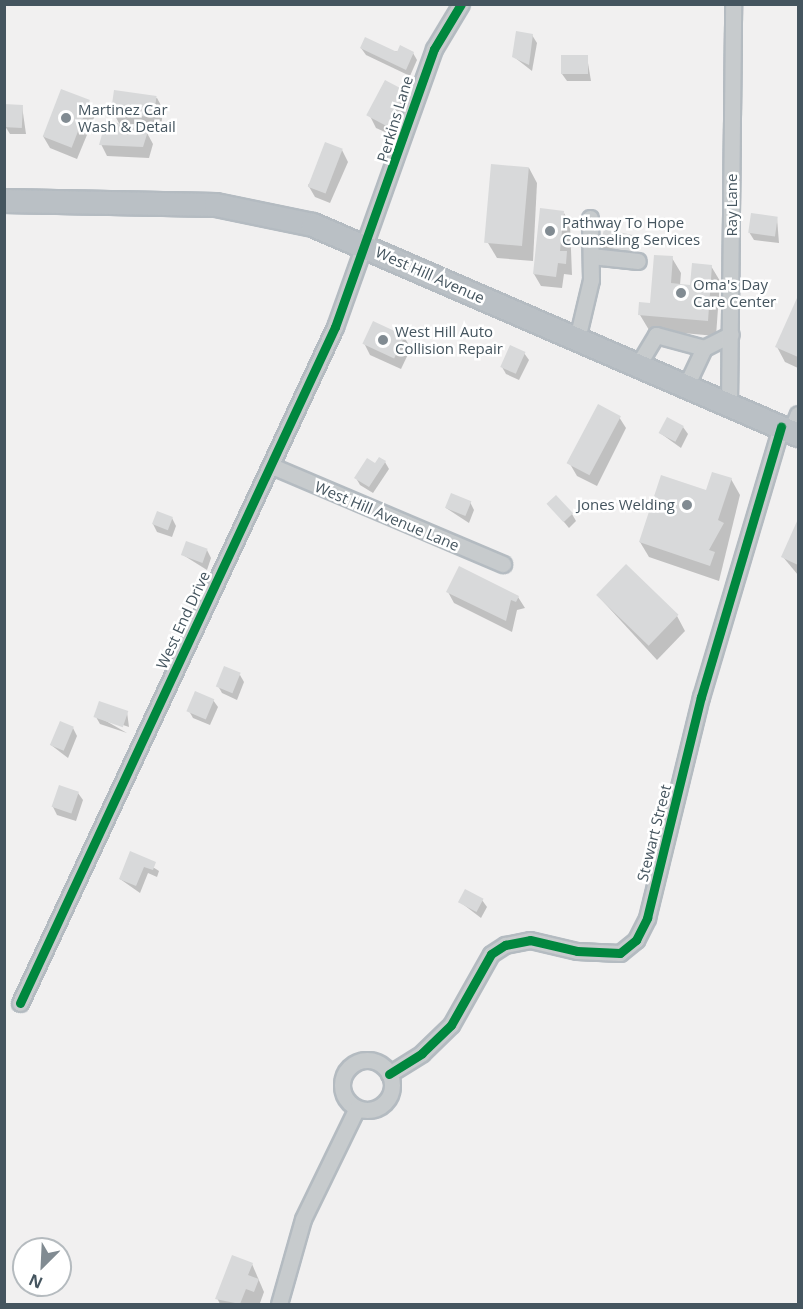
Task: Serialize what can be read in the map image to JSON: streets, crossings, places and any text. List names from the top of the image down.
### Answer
{
  "streets": {
    "highway": ["West Hill Avenue"],
    "street": [
      "Perkins Lane",
      "Ray Lane",
      "West Hill Avenue Lane",
      "West End Drive",
      "Stewart Street"
    ]
  },
  "crossings": [
    ["Perkins Lane", "West Hill Avenue"],
    ["Perkins Lane", "West End Drive"],
    ["Ray Lane", "West Hill Avenue"],
    ["West Hill Avenue", "West End Drive"],
    ["West Hill Avenue", "Stewart Street"],
    ["West Hill Avenue Lane", "West End Drive"]
  ],
  "places": [
    "Martinez Car Wash & Detail",
    "Pathway To Hope Counseling Services",
    "Oma's Day Care Center",
    "West Hill Auto Collision Repair",
    "Jones Welding"
  ],
  "north": "bottom left"
}
